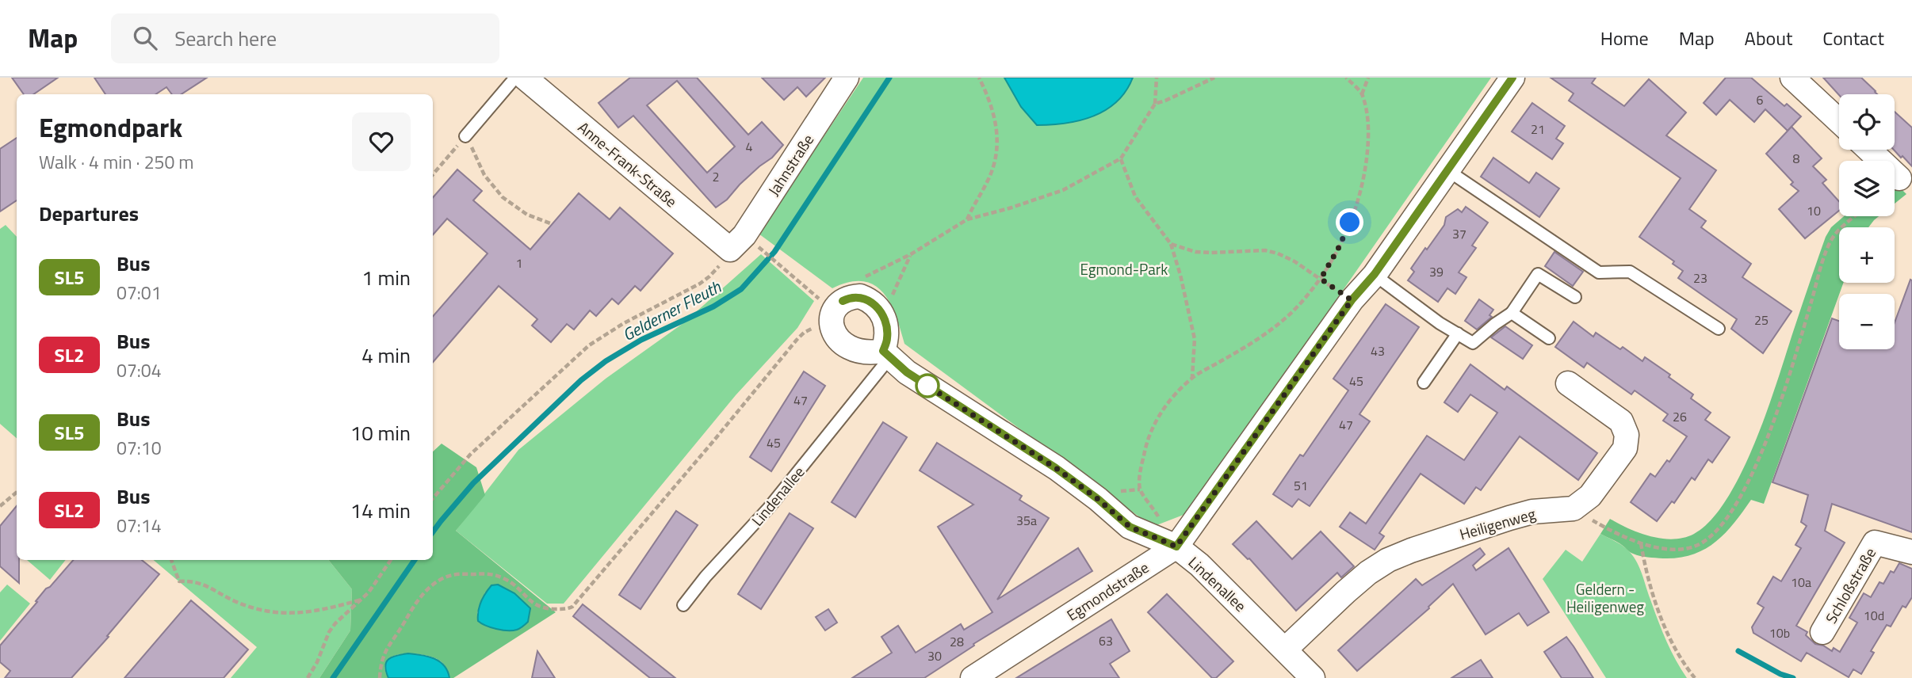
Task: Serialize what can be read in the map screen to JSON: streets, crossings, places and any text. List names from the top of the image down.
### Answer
{
  "streets": {
    "street": [
      "Anne-Frank-Straße",
      "Jahnstraße",
      "Lindenallee",
      "Heiligenweg",
      "Schloßstraße",
      "Egmondstraße"
    ]
  },
  "crossings": [
    ["Anne-Frank-Straße", "Jahnstraße"],
    ["Lindenallee", "Heiligenweg"],
    ["Lindenallee", "Egmondstraße"]
  ],
  "water": ["Gelderner Fleuth"],
  "parks": ["Egmond-Park", "Geldern - Heiligenweg"],
  "lines": ["bus line SL5"],
  "house_numbers": [
    "6",
    "21",
    "4",
    "8",
    "2",
    "10",
    "37",
    "1",
    "39",
    "23",
    "25",
    "43",
    "45",
    "47",
    "26",
    "47",
    "45",
    "51",
    "35a",
    "10a",
    "10d",
    "10b",
    "63",
    "28",
    "30"
  ],
  "page": {
    "header": "Map",
    "search": "Search here",
    "nav": [
      "Home",
      "Map",
      "About",
      "Contact"
    ],
    "map_buttons": ["+", "−"],
    "heading": [
      ["Egmondpark", "Walk · 4 min · 250 m"],
      "Departures"
    ],
    "list": [
      {
        "mark": "SL5",
        "name": "Bus",
        "note": "07:01",
        "value": "1 min"
      },
      {
        "mark": "SL2",
        "name": "Bus",
        "note": "07:04",
        "value": "4 min"
      },
      {
        "mark": "SL5",
        "name": "Bus",
        "note": "07:10",
        "value": "10 min"
      },
      {
        "mark": "SL2",
        "name": "Bus",
        "note": "07:14",
        "value": "14 min"
      }
    ]
  }
}
